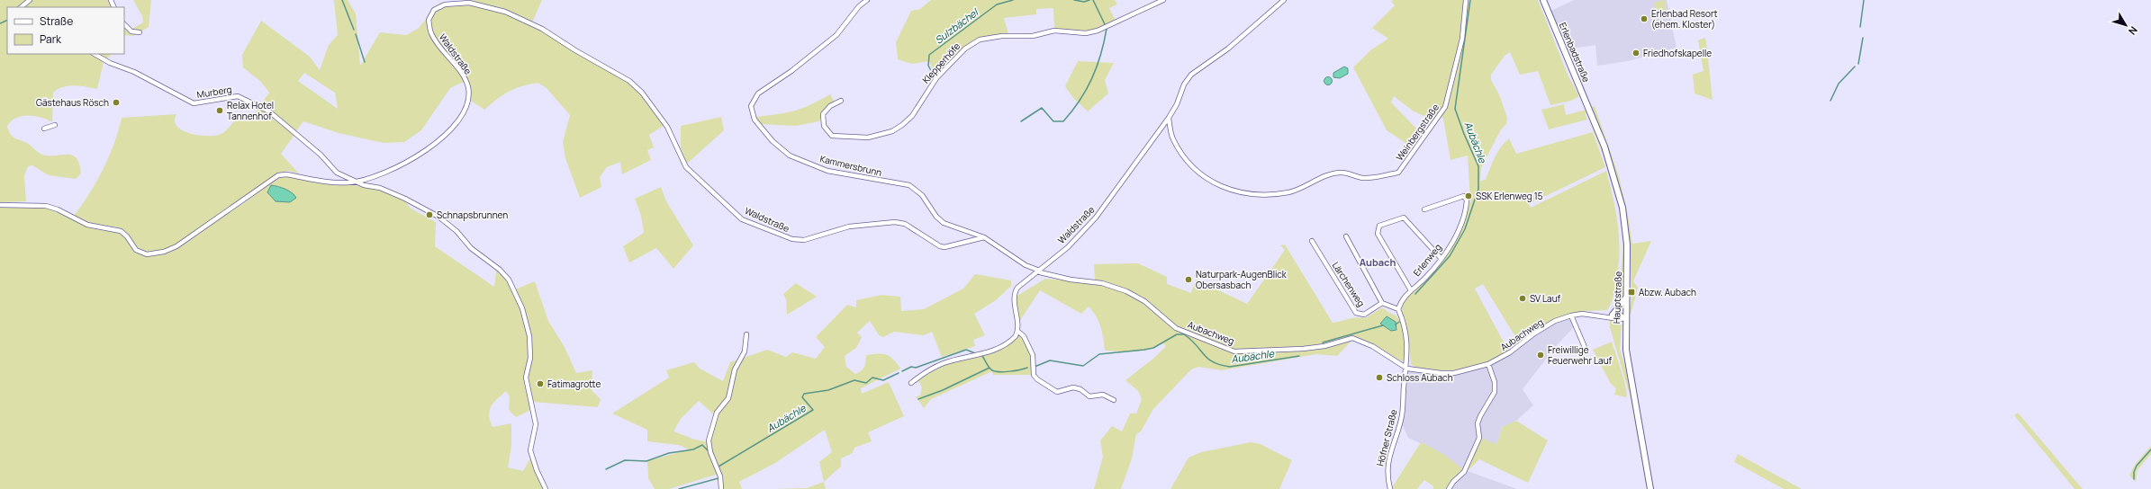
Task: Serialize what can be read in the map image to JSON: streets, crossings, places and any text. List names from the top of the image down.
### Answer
{
  "streets": {
    "main road": ["Erlenbadstraße", "Hauptstraße"],
    "street": [
      "Waldstraße",
      "Klepperhöfe",
      "Murberg",
      "Weinbergstraße",
      "Kammersbrunn",
      "Erlenweg",
      "Lärchenweg",
      "Aubachweg",
      "Höfner Straße"
    ]
  },
  "crossings": [
    ["Erlenbadstraße", "Hauptstraße"],
    ["Waldstraße", "Murberg"],
    ["Waldstraße", "Weinbergstraße"],
    ["Waldstraße", "Kammersbrunn"],
    ["Waldstraße", "Aubachweg"],
    ["Hauptstraße", "Aubachweg"],
    ["Aubachweg", "Höfner Straße"]
  ],
  "districts": ["Aubach"],
  "water": ["Sulzbächel", "Aubächle"],
  "places": {
    "other": [
      "Erlenbad Resort (ehem. Kloster)",
      "Friedhofskapelle",
      "Gästehaus Rösch",
      "Relax Hotel Tannenhof",
      "SSK Erlenweg 15",
      "Schnapsbrunnen",
      "Naturpark-AugenBlick Obersasbach",
      "SV Lauf",
      "Freiwillige Feuerwehr Lauf",
      "Schloss Aubach",
      "Fatimagrotte"
    ],
    "transit": ["Abzw. Aubach"]
  },
  "legend": ["Straße", "Park"],
  "north": "bottom right"
}
